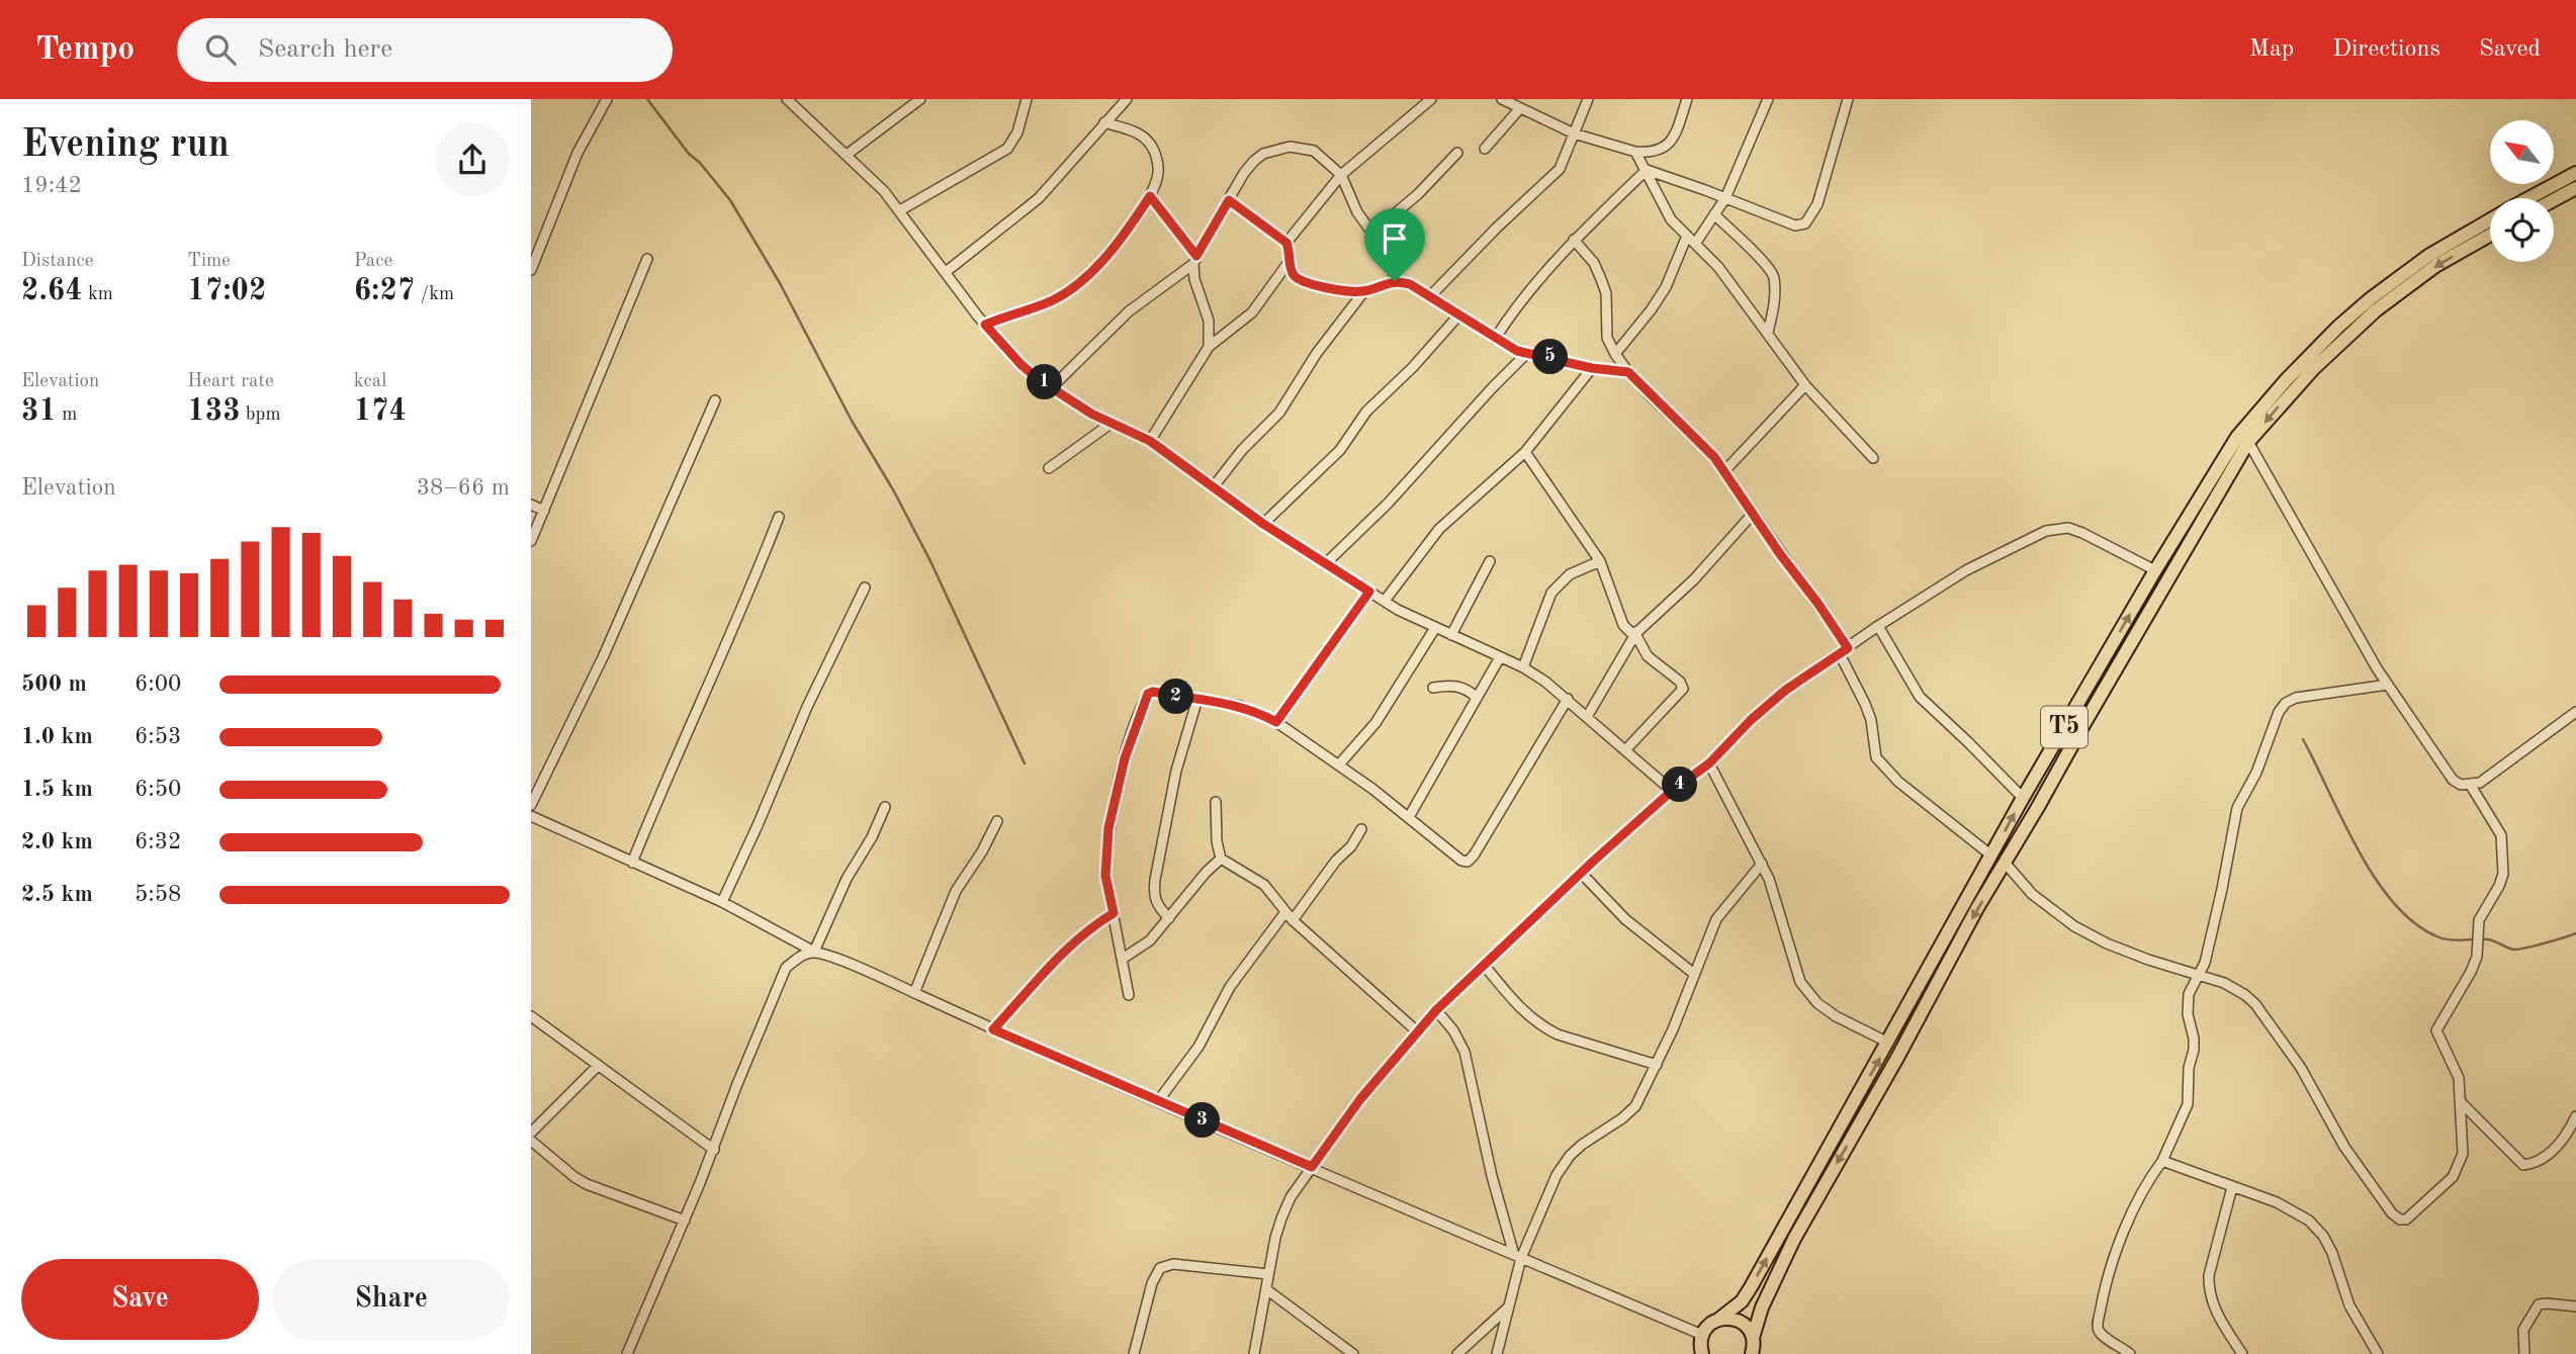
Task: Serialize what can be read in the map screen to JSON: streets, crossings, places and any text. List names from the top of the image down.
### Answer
{
  "streets": {
    "highway": ["T5"]
  },
  "north": "top left",
  "page": {
    "header": "Tempo",
    "search": "Search here",
    "nav": ["Map", "Directions", "Saved"],
    "heading": ["Evening run", "19:42"],
    "stats": [
      ["Distance", "2.64 km"],
      ["Time", "17:02"],
      ["Pace", "6:27 /km"],
      ["Elevation", "31 m"],
      ["Heart rate", "133 bpm"],
      ["kcal", "174"]
    ],
    "pins": [
      "5",
      "1",
      "2",
      "4",
      "3"
    ],
    "chart": ["Elevation", "38–66 m"],
    "list": [
      {
        "name": "500 m",
        "note": "6:00"
      },
      {
        "name": "1.0 km",
        "note": "6:53"
      },
      {
        "name": "1.5 km",
        "note": "6:50"
      },
      {
        "name": "2.0 km",
        "note": "6:32"
      },
      {
        "name": "2.5 km",
        "note": "5:58"
      }
    ],
    "buttons": ["Save", "Share"]
  }
}
